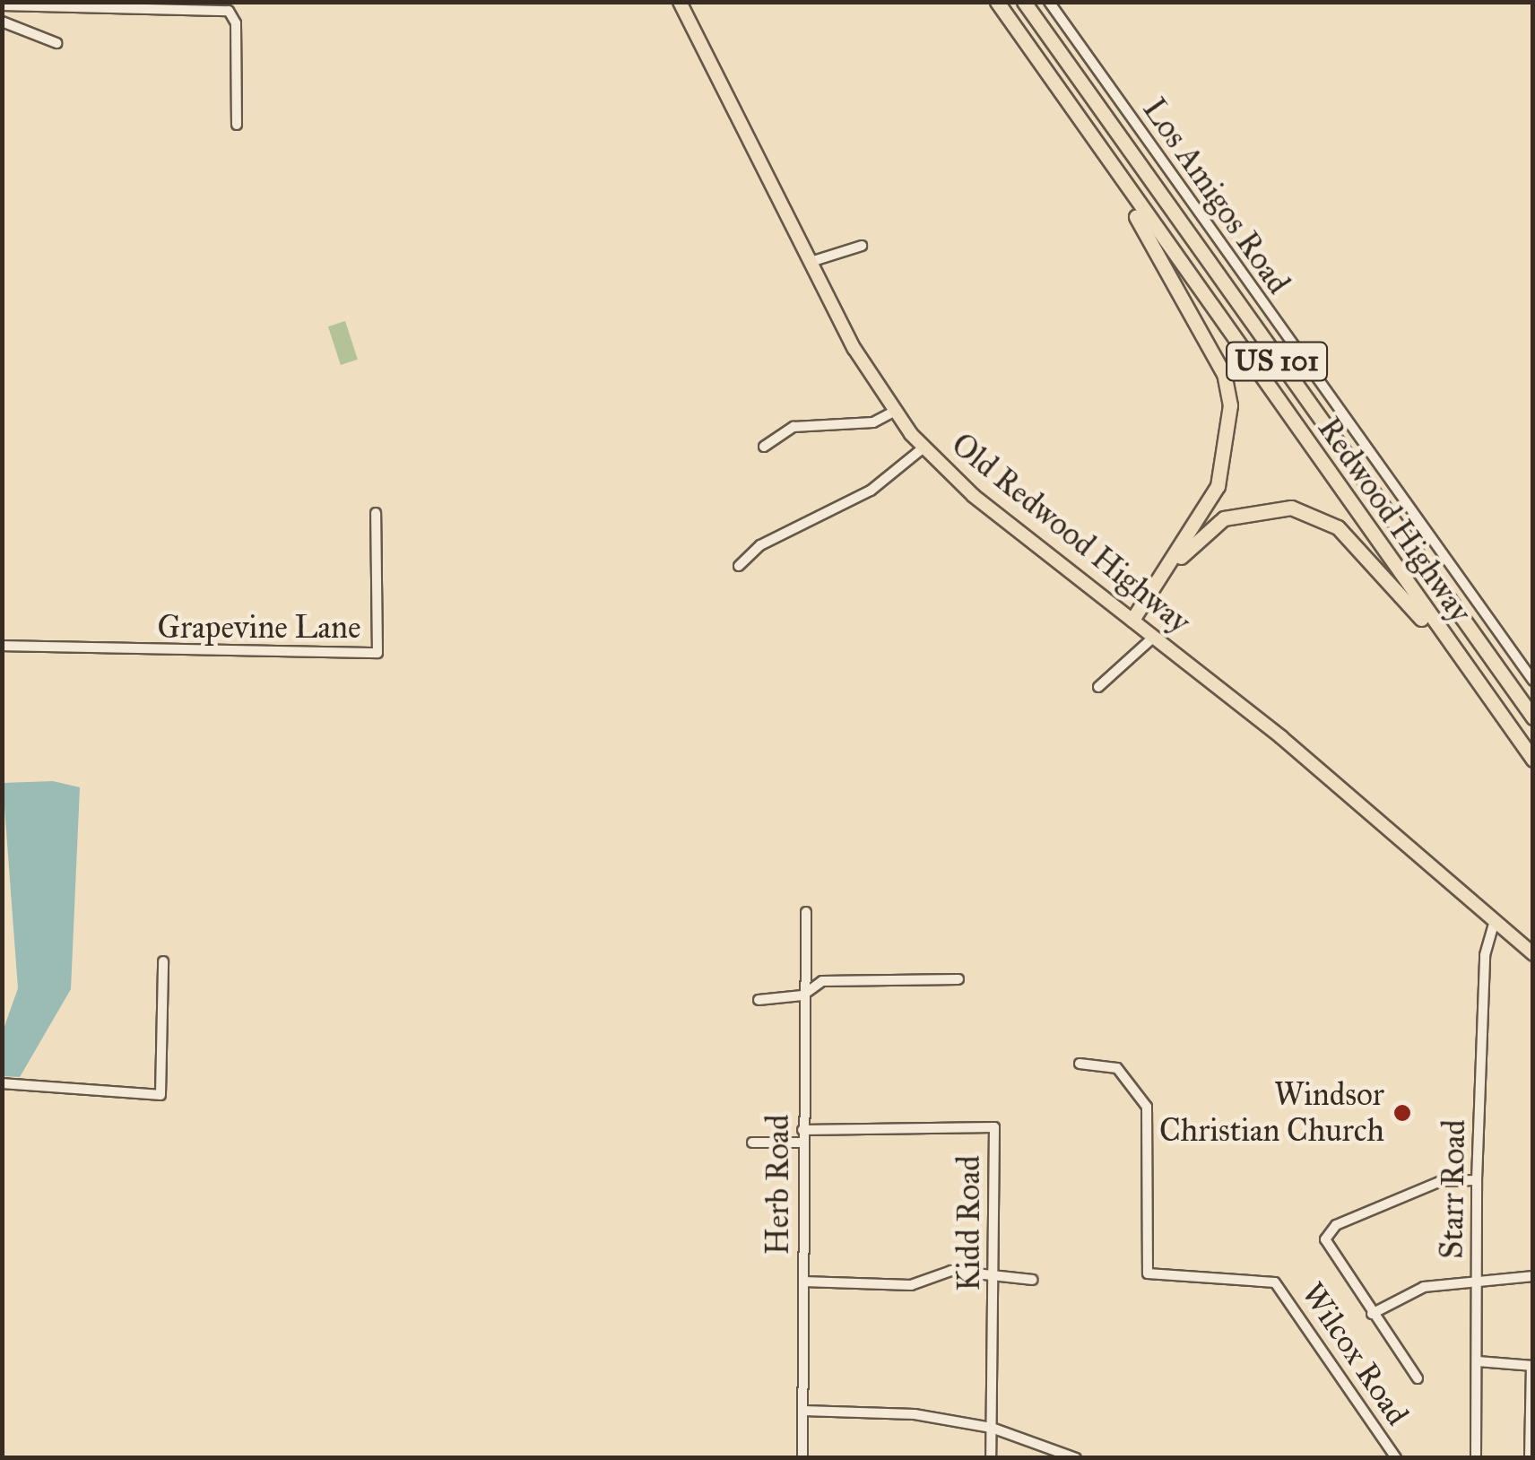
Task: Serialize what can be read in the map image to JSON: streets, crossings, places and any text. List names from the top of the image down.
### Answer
{
  "streets": {
    "highway": ["US 101", "Redwood Highway"],
    "main road": ["Old Redwood Highway"],
    "street": [
      "Los Amigos Road",
      "Grapevine Lane",
      "Herb Road",
      "Starr Road",
      "Kidd Road",
      "Wilcox Road"
    ]
  },
  "crossings": [
    ["Old Redwood Highway", "Starr Road"],
    ["Herb Road", "Kidd Road"]
  ],
  "places": ["Windsor Christian Church"]
}
